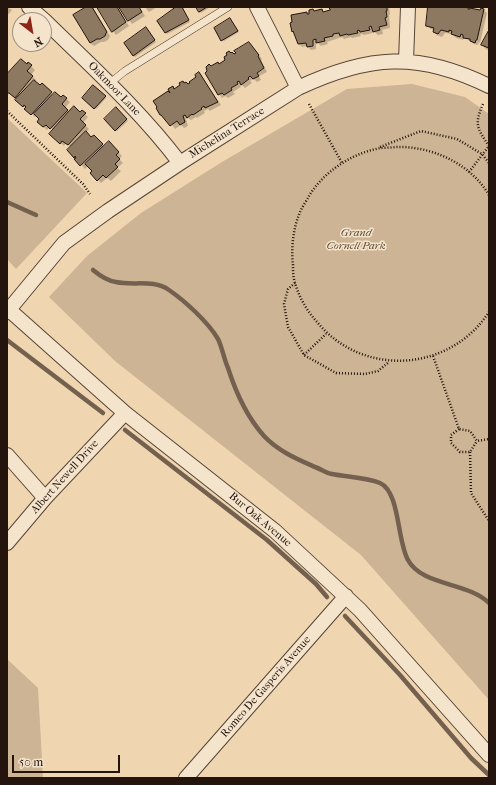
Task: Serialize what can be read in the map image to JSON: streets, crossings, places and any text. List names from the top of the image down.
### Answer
{
  "streets": {
    "street": [
      "Oakmoor Lane",
      "Michelina Terrace",
      "Albert Newell Drive",
      "Bur Oak Avenue",
      "Romeo De Gasperis Avenue"
    ]
  },
  "crossings": [
    ["Oakmoor Lane", "Michelina Terrace"],
    ["Michelina Terrace", "Bur Oak Avenue"],
    ["Albert Newell Drive", "Bur Oak Avenue"],
    ["Bur Oak Avenue", "Romeo De Gasperis Avenue"]
  ],
  "parks": ["Grand Cornell Park"],
  "scale_bar": "50 m",
  "north": "bottom right"
}
